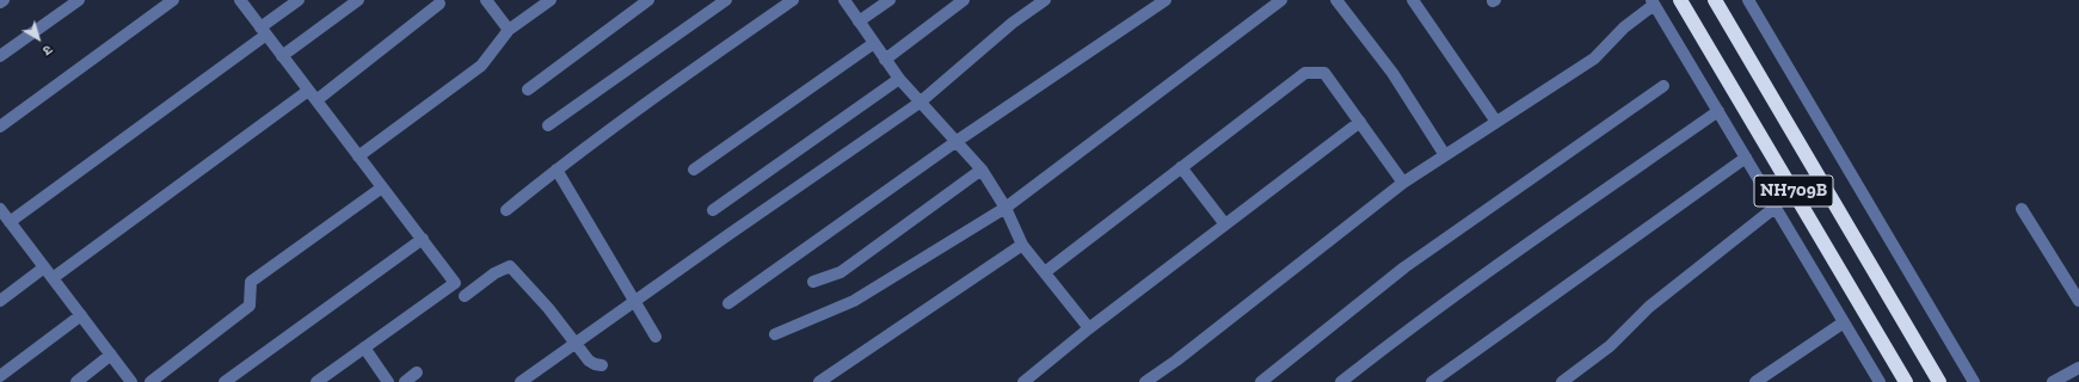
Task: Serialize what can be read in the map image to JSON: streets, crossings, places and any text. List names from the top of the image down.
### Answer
{
  "streets": {
    "highway": ["NH709B"]
  },
  "north": "bottom right"
}
